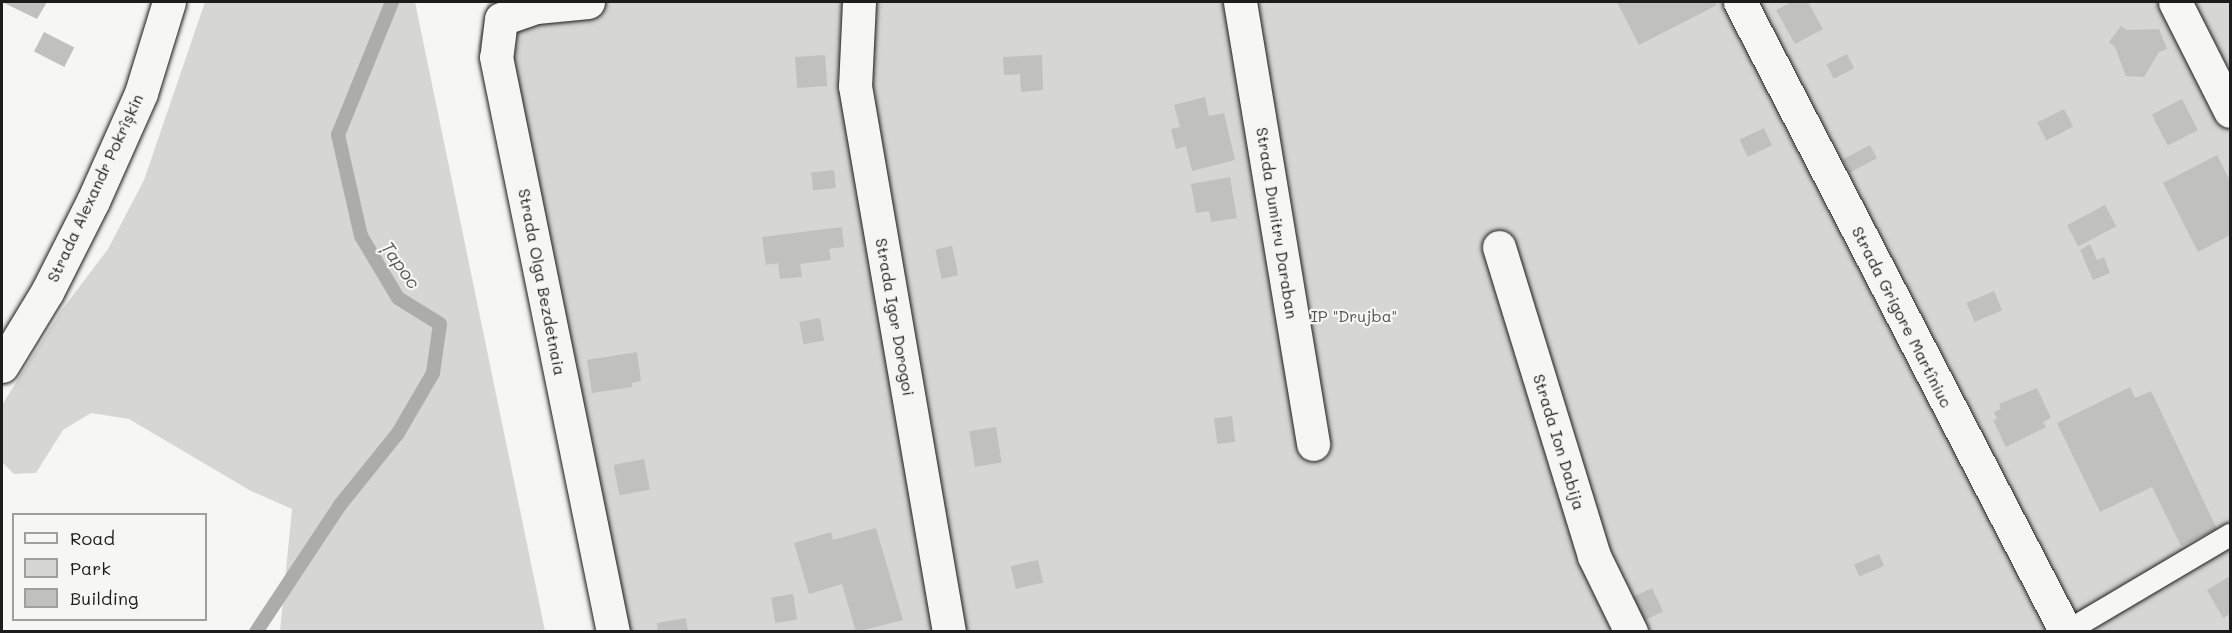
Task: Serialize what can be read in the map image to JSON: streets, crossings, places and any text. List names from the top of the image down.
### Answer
{
  "streets": {
    "street": [
      "Strada Alexandr Pokrîșkin",
      "Strada Dumitru Daraban",
      "Strada Olga Bezdetnaia",
      "Strada Igor Dorogoi",
      "Strada Grigore Martîniuc",
      "Strada Ion Dabija"
    ]
  },
  "water": ["Țapoc"],
  "parks": ["IP \"Drujba\""],
  "legend": ["Road", "Park", "Building"]
}
